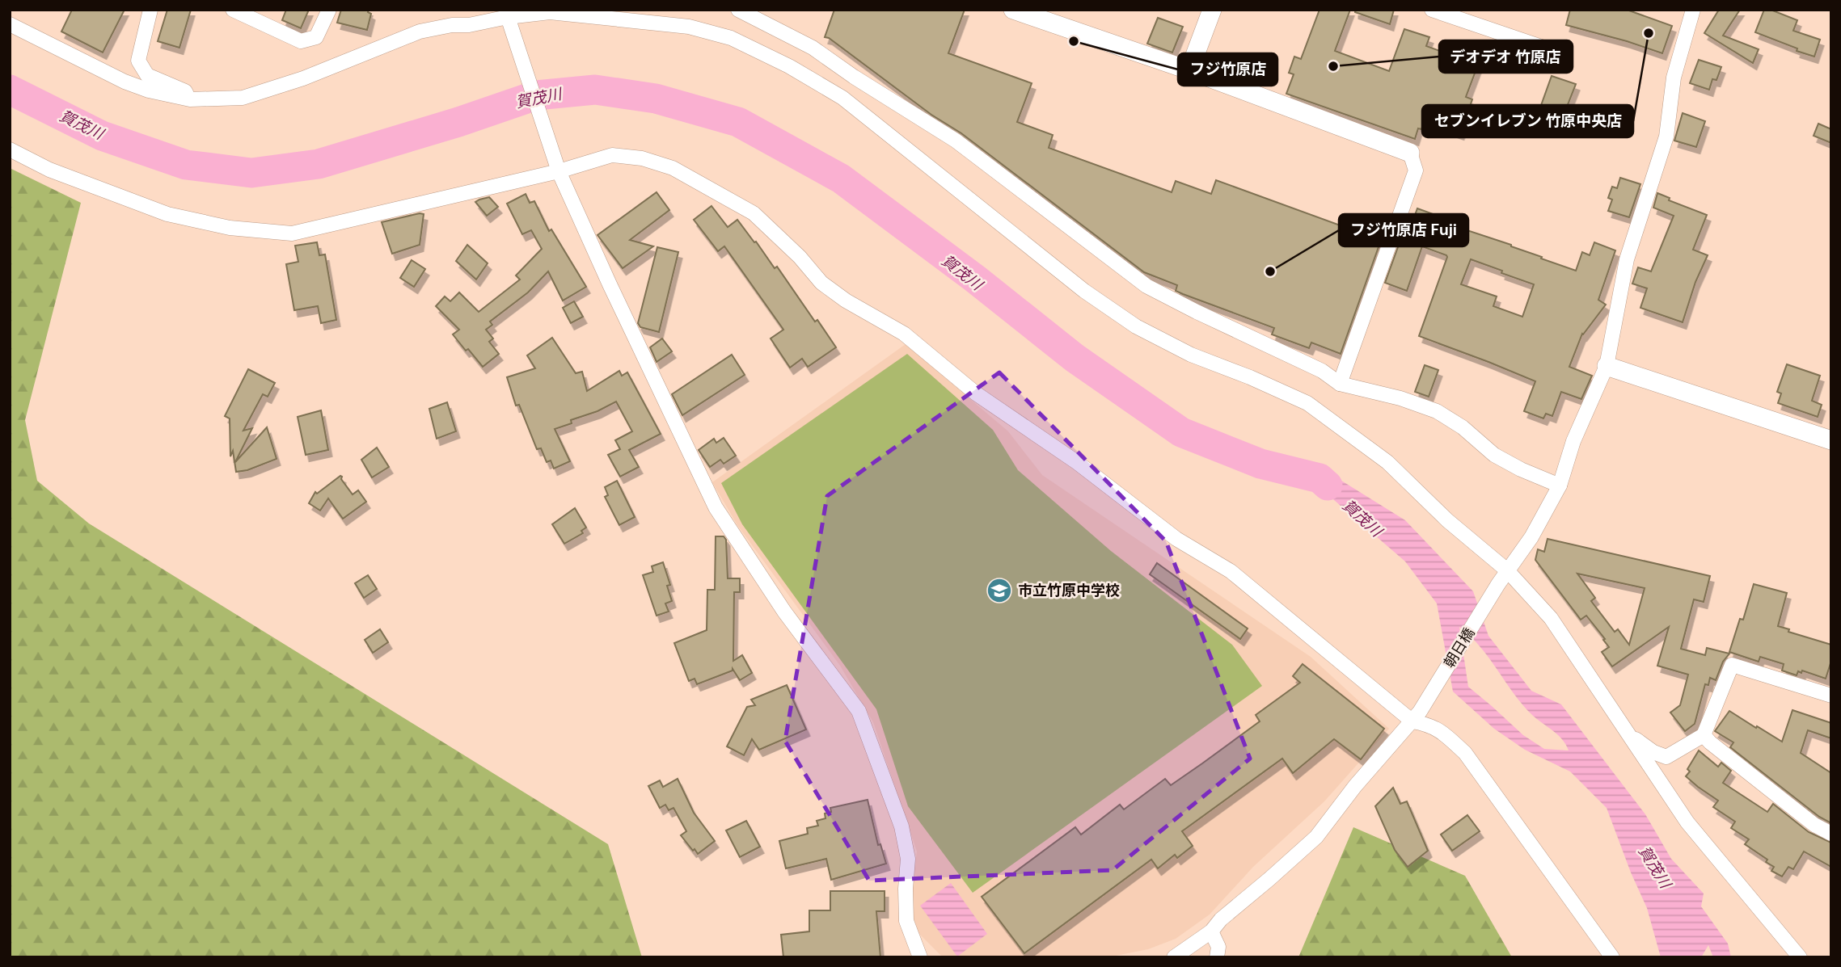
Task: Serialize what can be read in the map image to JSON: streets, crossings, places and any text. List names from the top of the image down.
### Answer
{
  "streets": {
    "street": ["朝日橋"]
  },
  "water": ["賀茂川"],
  "places": {
    "other": [
      "セブンイレブン 竹原中央店",
      "フジ竹原店",
      "デオデオ 竹原店",
      "フジ竹原店 Fuji"
    ],
    "school or university": ["市立竹原中学校"]
  }
}
